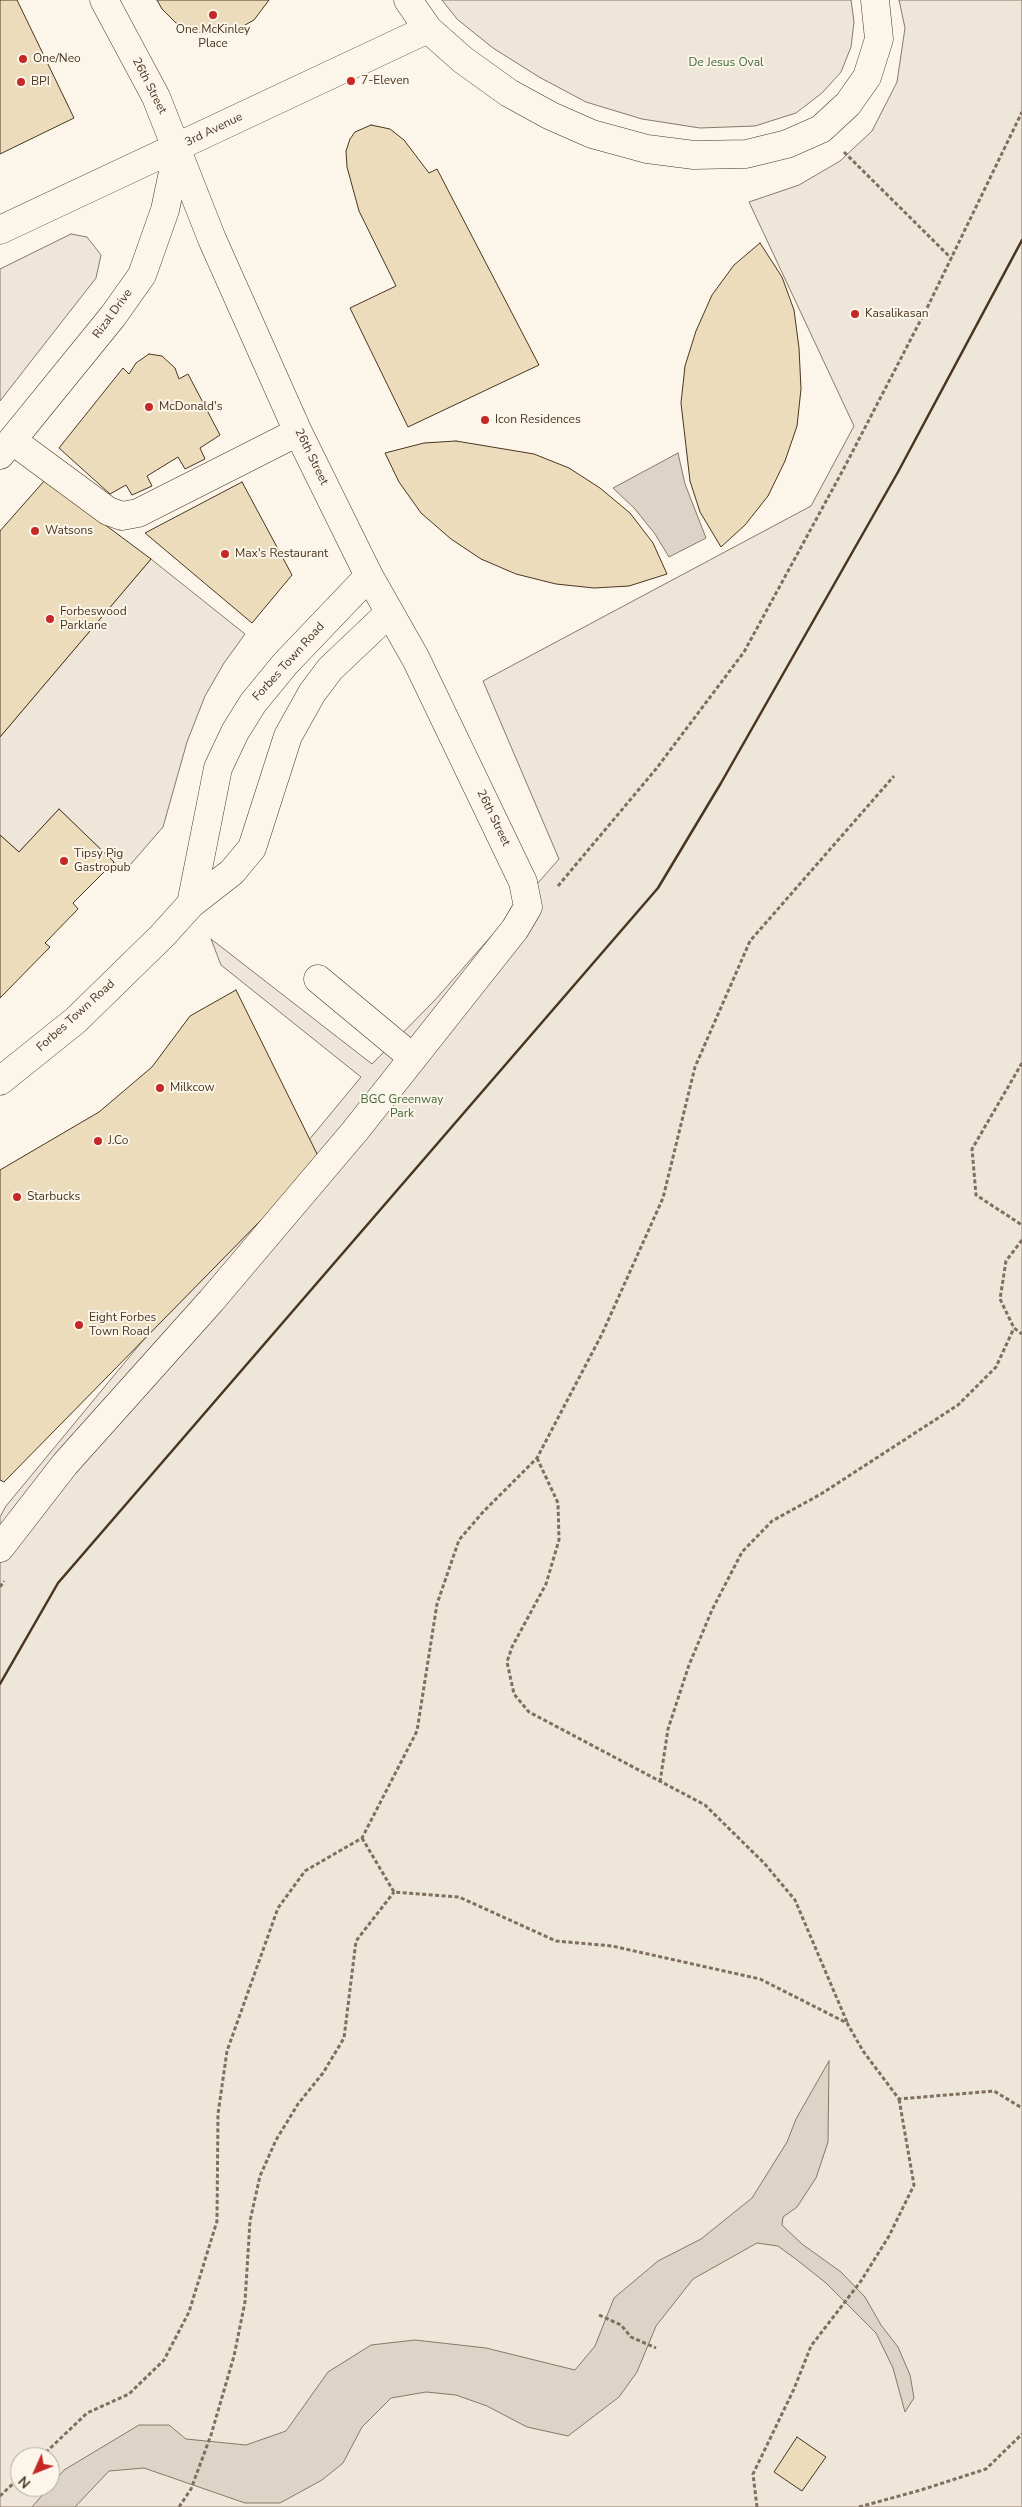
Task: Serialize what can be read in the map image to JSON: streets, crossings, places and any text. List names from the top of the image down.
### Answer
{
  "streets": {
    "street": [
      "26th Street",
      "3rd Avenue",
      "Rizal Drive",
      "Forbes Town Road"
    ]
  },
  "crossings": [
    ["26th Street", "3rd Avenue"],
    ["26th Street", "Rizal Drive"],
    ["26th Street", "Forbes Town Road"],
    ["3rd Avenue", "Rizal Drive"]
  ],
  "parks": ["De Jesus Oval", "BGC Greenway Park"],
  "places": [
    "One McKinley Place",
    "One/Neo",
    "7-Eleven",
    "BPI",
    "Kasalikasan",
    "McDonald's",
    "Icon Residences",
    "Watsons",
    "Max's Restaurant",
    "Forbeswood Parklane",
    "Tipsy Pig Gastropub",
    "Milkcow",
    "J.Co",
    "Starbucks",
    "Eight Forbes Town Road"
  ],
  "north": "bottom left"
}
